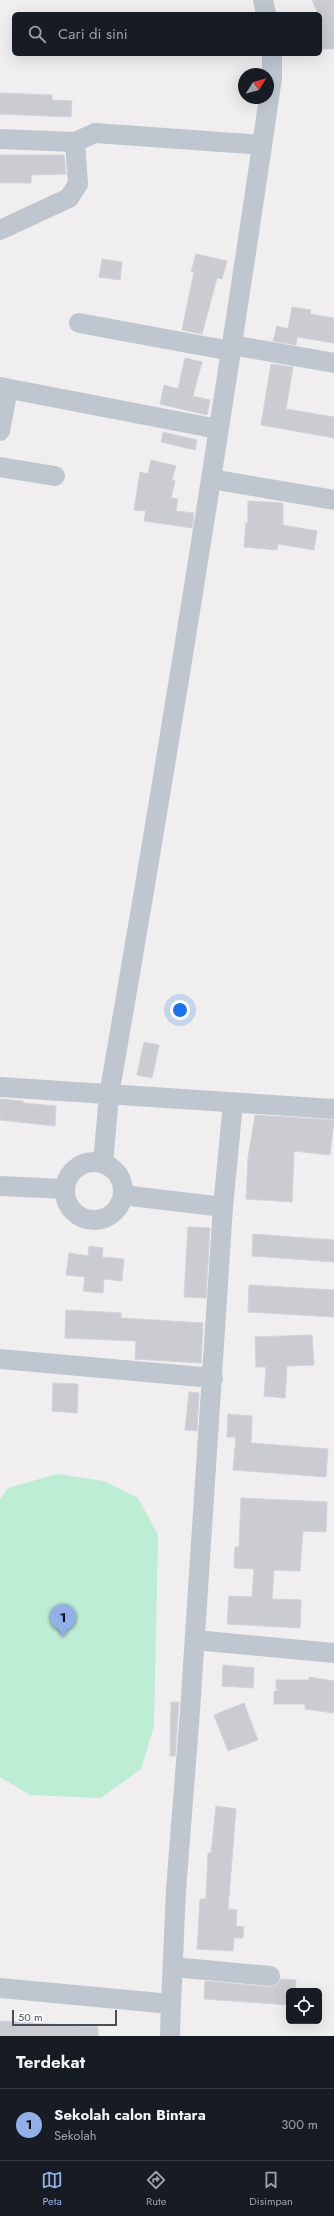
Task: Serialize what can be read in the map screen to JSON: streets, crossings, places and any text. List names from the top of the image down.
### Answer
{
  "scale_bar": "50 m",
  "north": "top right",
  "page": {
    "search": "Cari di sini",
    "pins": "1",
    "scale": "50 m",
    "heading": "Terdekat",
    "list": [
      {
        "mark": "1",
        "name": "Sekolah calon Bintara",
        "note": "Sekolah",
        "value": "300 m"
      }
    ],
    "nav": ["Peta", "Rute", "Disimpan"]
  }
}
